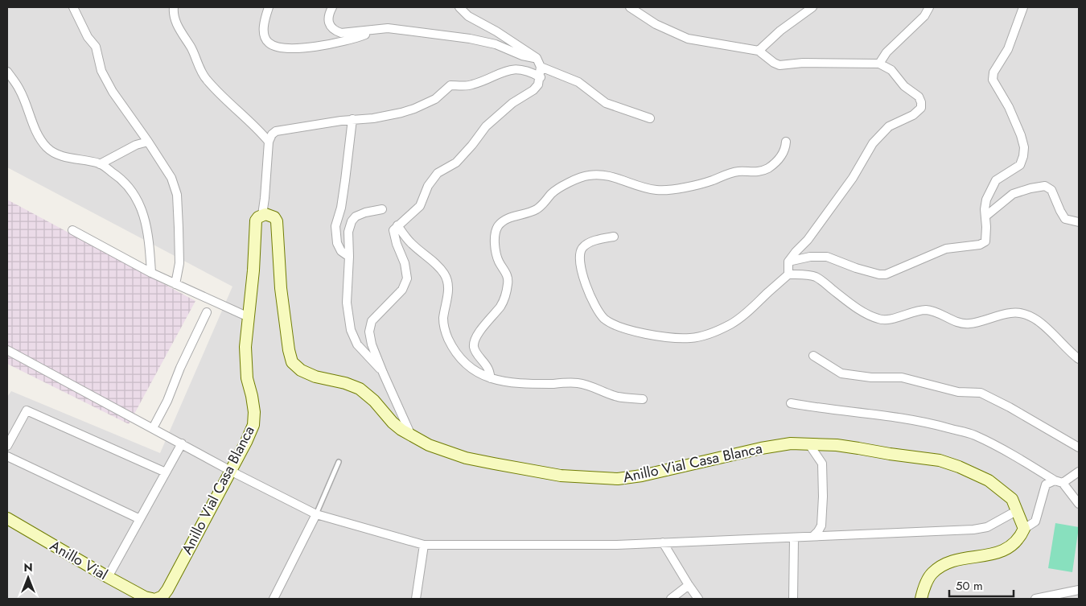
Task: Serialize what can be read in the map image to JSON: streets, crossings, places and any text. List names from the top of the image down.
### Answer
{
  "streets": {
    "main road": ["Anillo Vial Casa Blanca", "Anillo Vial"]
  },
  "scale_bar": "50 m",
  "north": "top"
}
